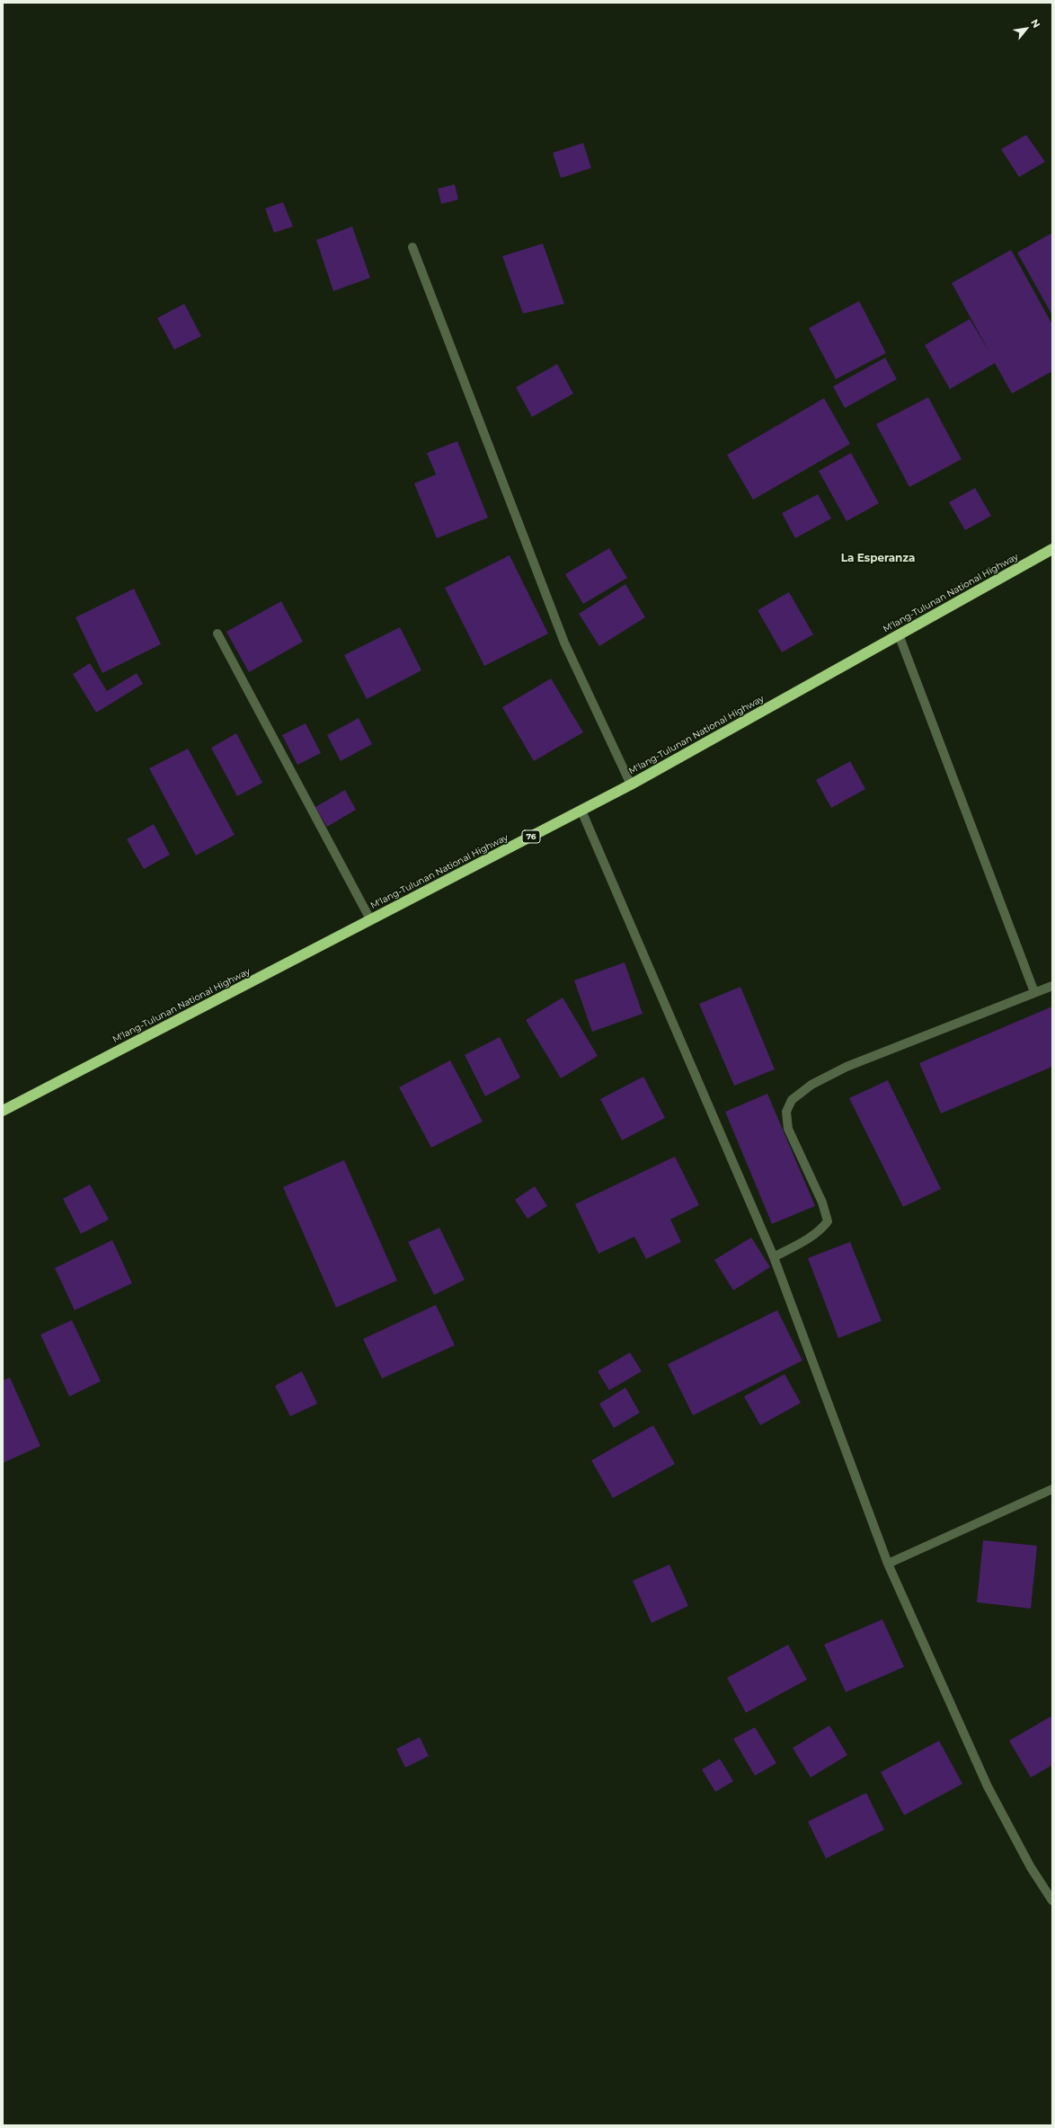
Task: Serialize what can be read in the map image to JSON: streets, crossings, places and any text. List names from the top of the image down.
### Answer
{
  "streets": {
    "highway": ["M'lang-Tulunan National Highway", "76"]
  },
  "districts": ["La Esperanza"],
  "north": "top right"
}
